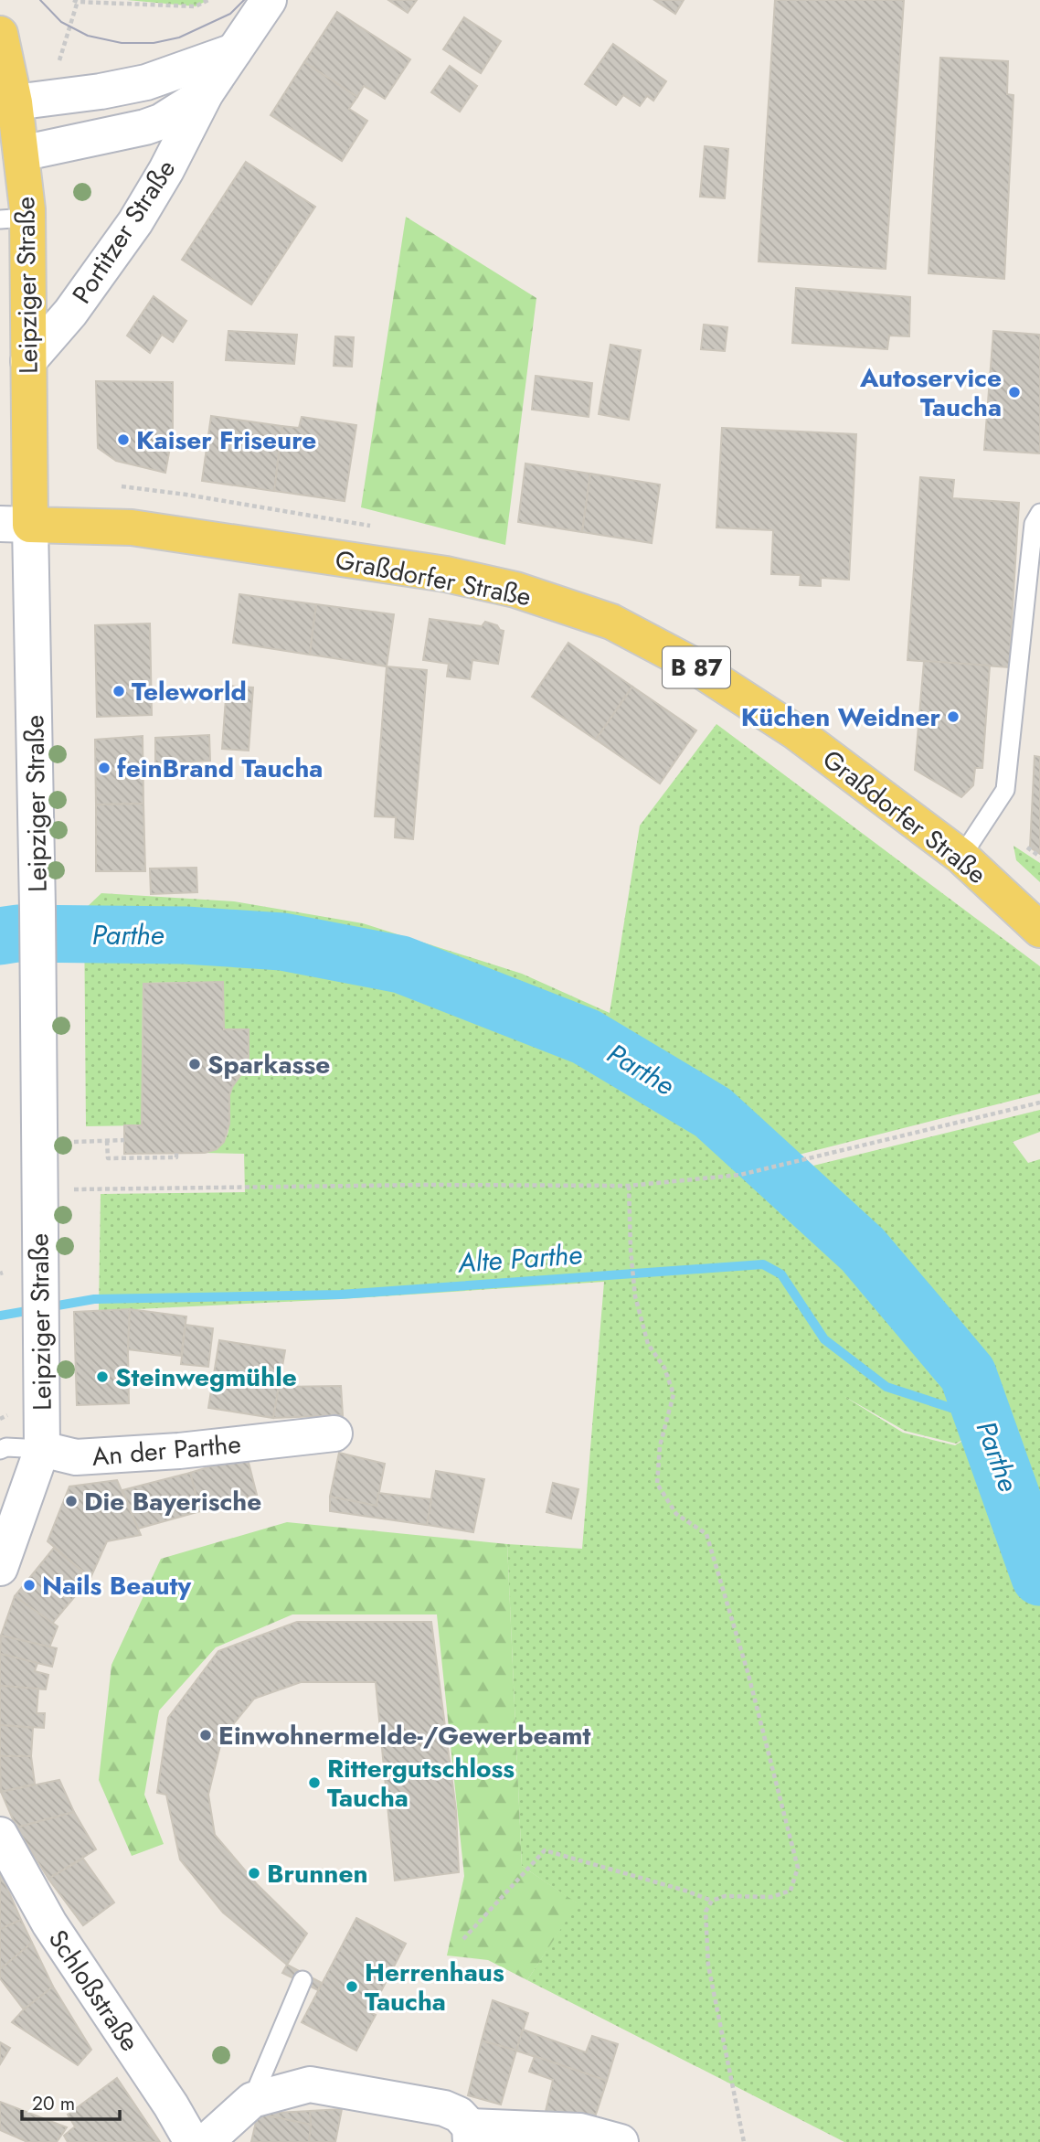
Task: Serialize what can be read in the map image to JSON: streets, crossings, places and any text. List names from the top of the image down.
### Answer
{
  "streets": {
    "main road": ["Leipziger Straße", "Graßdorfer Straße", "B 87"],
    "street": ["Portitzer Straße", "An der Parthe", "Schloßstraße"]
  },
  "crossings": [
    ["Portitzer Straße", "Leipziger Straße"],
    ["Leipziger Straße", "Graßdorfer Straße"],
    ["Leipziger Straße", "An der Parthe"]
  ],
  "water": ["Parthe", "Alte Parthe"],
  "places": [
    "Autoservice Taucha",
    "Kaiser Friseure",
    "Teleworld",
    "Küchen Weidner",
    "feinBrand Taucha",
    "Sparkasse",
    "Steinwegmühle",
    "Die Bayerische",
    "Nails Beauty",
    "Einwohnermelde-/Gewerbeamt",
    "Rittergutschloss Taucha",
    "Brunnen",
    "Herrenhaus Taucha"
  ],
  "scale_bar": "20 m"
}
